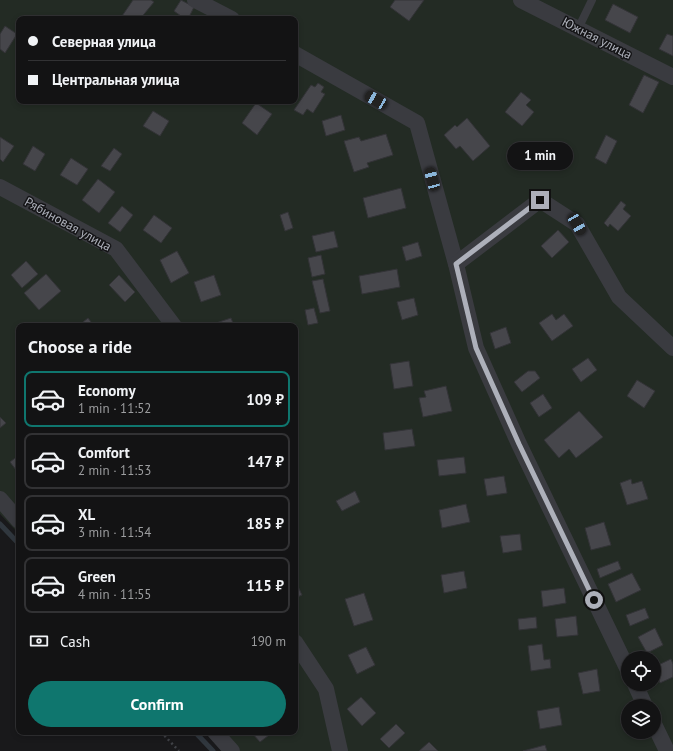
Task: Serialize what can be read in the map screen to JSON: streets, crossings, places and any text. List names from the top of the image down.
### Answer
{
  "streets": {
    "street": ["Южная улица", "Рябиновая улица"]
  },
  "page": {
    "banner": ["Северная улица", "Центральная улица"],
    "bubble": "1 min",
    "heading": "Choose a ride",
    "list": [
      {
        "name": "Economy",
        "note": "1 min · 11:52",
        "value": "109 ₽"
      },
      {
        "name": "Comfort",
        "note": "2 min · 11:53",
        "value": "147 ₽"
      },
      {
        "name": "XL",
        "note": "3 min · 11:54",
        "value": "185 ₽"
      },
      {
        "name": "Green",
        "note": "4 min · 11:55",
        "value": "115 ₽"
      }
    ],
    "pay": ["Cash", "190 m"],
    "buttons": "Confirm"
  }
}
